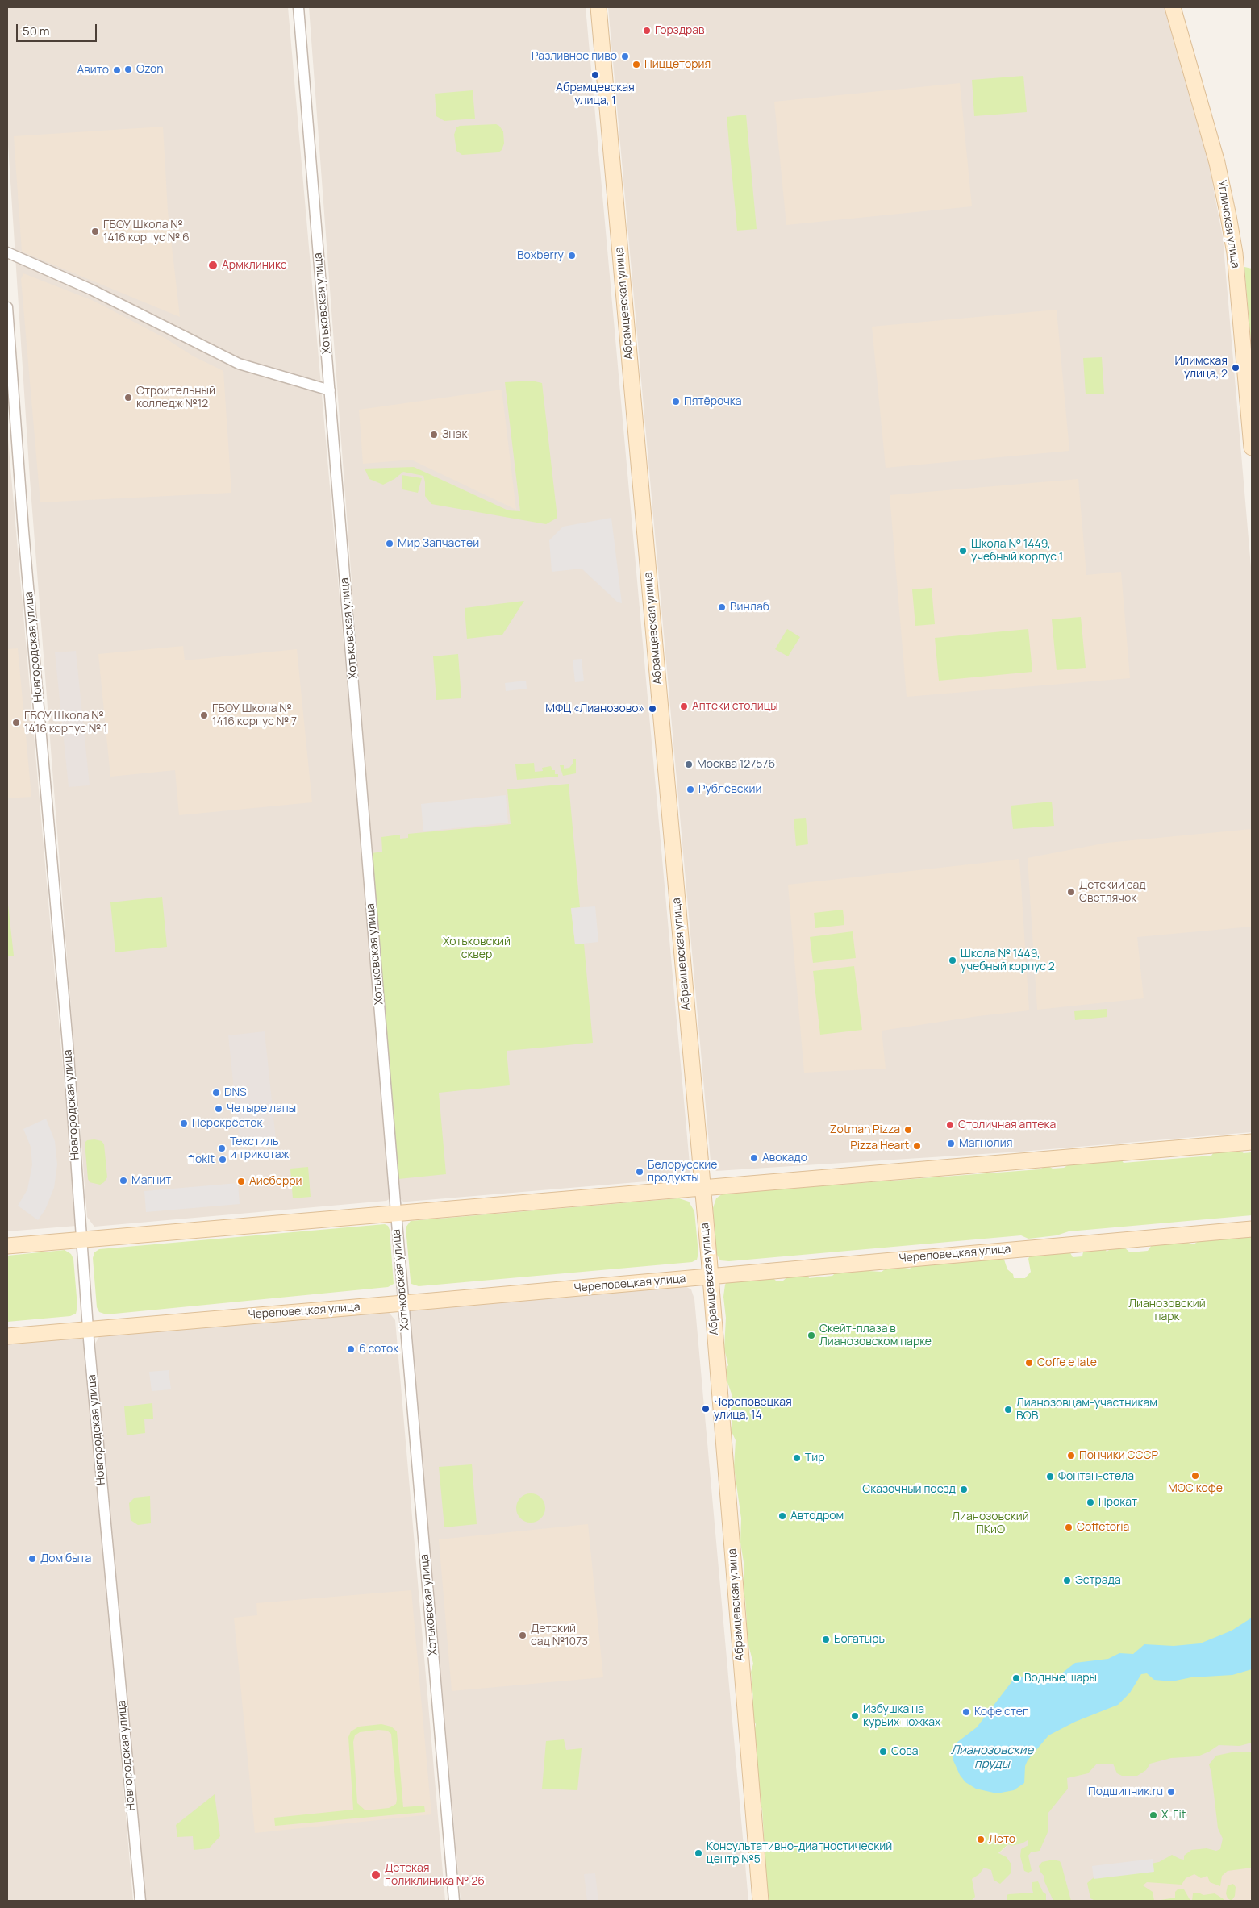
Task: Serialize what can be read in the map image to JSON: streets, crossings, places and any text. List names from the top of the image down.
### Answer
{
  "streets": {
    "main road": ["Угличская улица", "Абрамцевская улица", "Череповецкая улица"],
    "street": ["Хотьковская улица", "Новгородская улица"]
  },
  "crossings": [
    ["Хотьковская улица", "Череповецкая улица"],
    ["Абрамцевская улица", "Череповецкая улица"],
    ["Новгородская улица", "Череповецкая улица"]
  ],
  "water": ["Лианозовские пруды"],
  "parks": ["Хотьковский сквер", "Лианозовский парк", "Лианозовский ПКиО"],
  "places": [
    "Горздрав",
    "Разливное пиво",
    "Пиццетория",
    "Ozon",
    "Авито",
    "Абрамцевская улица, 1",
    "ГБОУ Школа № 1416 корпус № 6",
    "Boxberry",
    "Армклиникс",
    "Илимская улица, 2",
    "Строительный колледж №12",
    "Пятёрочка",
    "Знак",
    "Мир Запчастей",
    "Школа № 1449, учебный корпус 1",
    "Винлаб",
    "Аптеки столицы",
    "МФЦ «Лианозово»",
    "ГБОУ Школа № 1416 корпус № 7",
    "ГБОУ Школа № 1416 корпус № 1",
    "Москва 127576",
    "Рублёвский",
    "Детский сад Светлячок",
    "Школа № 1449, учебный корпус 2",
    "DNS",
    "Четыре лапы",
    "Перекрёсток",
    "Столичная аптека",
    "Zotman Pizza",
    "Магнолия",
    "Pizza Heart",
    "Текстиль и трикотаж",
    "Авокадо",
    "flokit",
    "Белорусские продукты",
    "Магнит",
    "Айсберри",
    "Скейт-плаза в Лианозовском парке",
    "6 соток",
    "Coffe e late",
    "Череповецкая улица, 14",
    "Лианозовцам-участникам ВОВ",
    "Пончики СССР",
    "Тир",
    "МОС кофе",
    "Фонтан-стела",
    "Cказочный поезд",
    "Прокат",
    "Автодром",
    "Coffetoria",
    "Дом быта",
    "Эстрада",
    "Детский сад №1073",
    "Богатырь",
    "Водные шары",
    "Кофе степ",
    "Избушка на курьих ножках",
    "Сова",
    "Подшипник.ru",
    "X-Fit",
    "Лето",
    "Консультативно-диагностический центр №5",
    "Детская поликлиника № 26"
  ],
  "scale_bar": "50 m"
}
